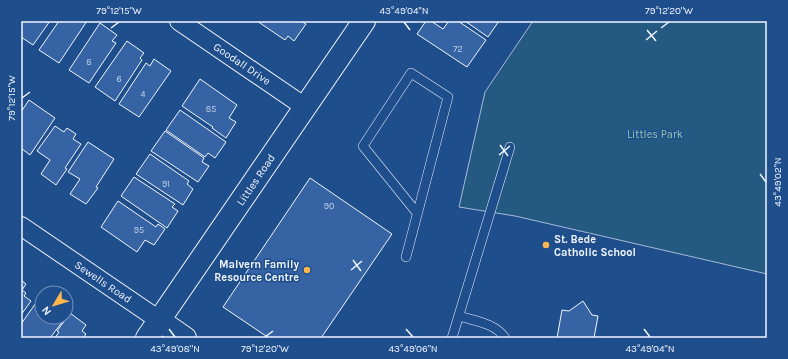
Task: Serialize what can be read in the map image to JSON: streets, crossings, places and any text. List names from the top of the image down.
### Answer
{
  "streets": {
    "street": ["Goodall Drive", "Littles Road", "Sewells Road"]
  },
  "crossings": [
    ["Goodall Drive", "Littles Road"],
    ["Littles Road", "Sewells Road"]
  ],
  "parks": ["Littles Park"],
  "places": ["St. Bede Catholic School", "Malvern Family Resource Centre"],
  "house_numbers": [
    "72",
    "8",
    "6",
    "4",
    "85",
    "91",
    "90",
    "95"
  ],
  "north": "bottom left",
  "coordinates": [
    "79°12'15\"W",
    "43°49'04\"N",
    "79°12'20\"W",
    "43°49'02\"N",
    "43°49'08\"N",
    "43°49'06\"N"
  ]
}
